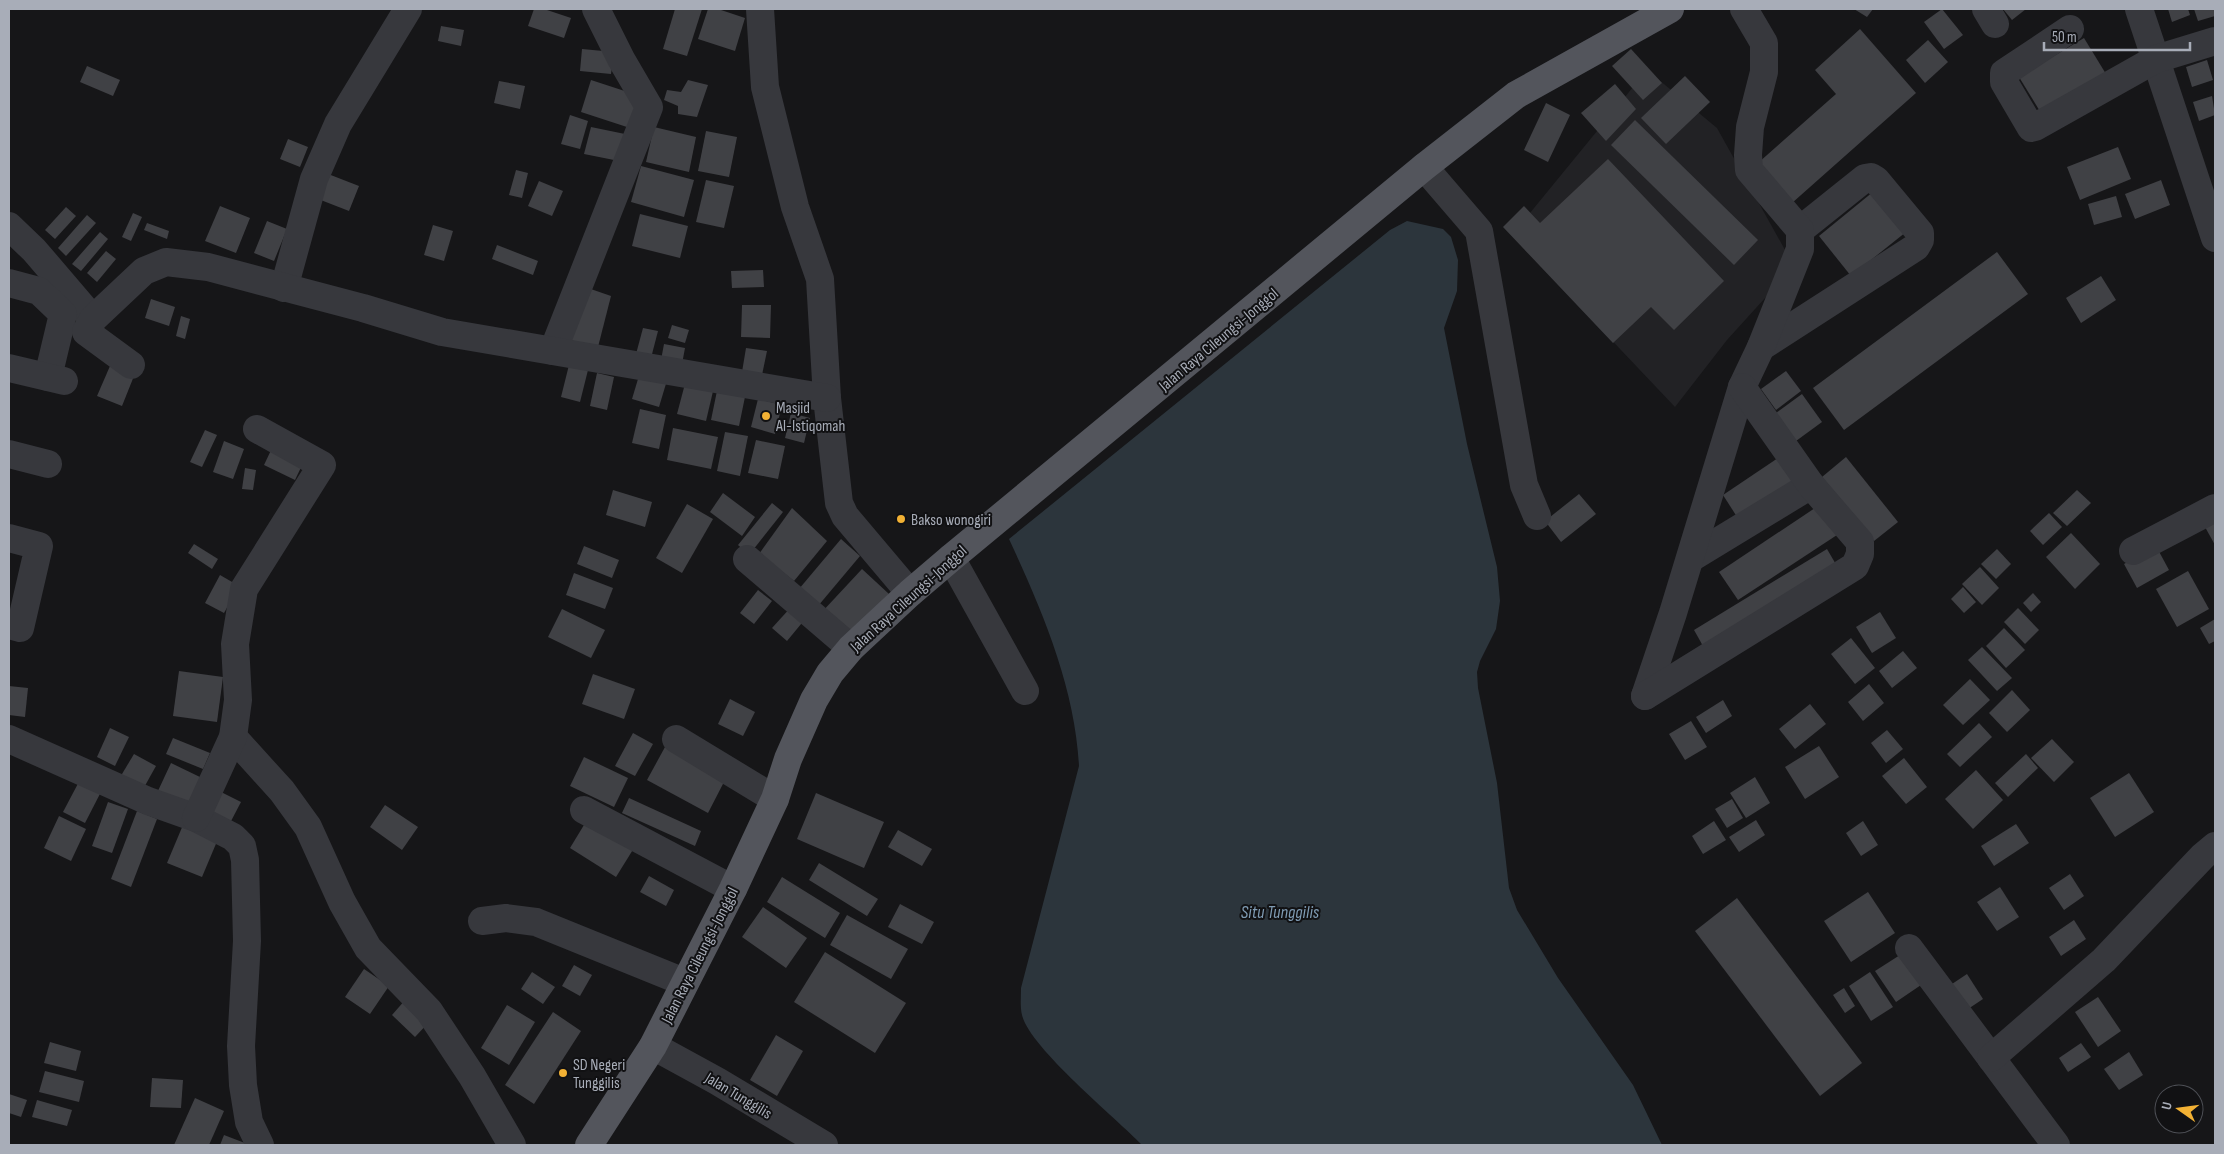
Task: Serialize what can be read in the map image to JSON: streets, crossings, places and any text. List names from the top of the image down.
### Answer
{
  "streets": {
    "main road": ["Jalan Raya Cileungsi-Jonggol"],
    "street": ["Jalan Tunggilis"]
  },
  "crossings": [
    ["Jalan Raya Cileungsi-Jonggol", "Jalan Tunggilis"]
  ],
  "water": ["Situ Tunggilis"],
  "places": ["Masjid Al-Istiqomah", "Bakso wonogiri", "SD Negeri Tunggilis"],
  "scale_bar": "50 m",
  "north": "left"
}
